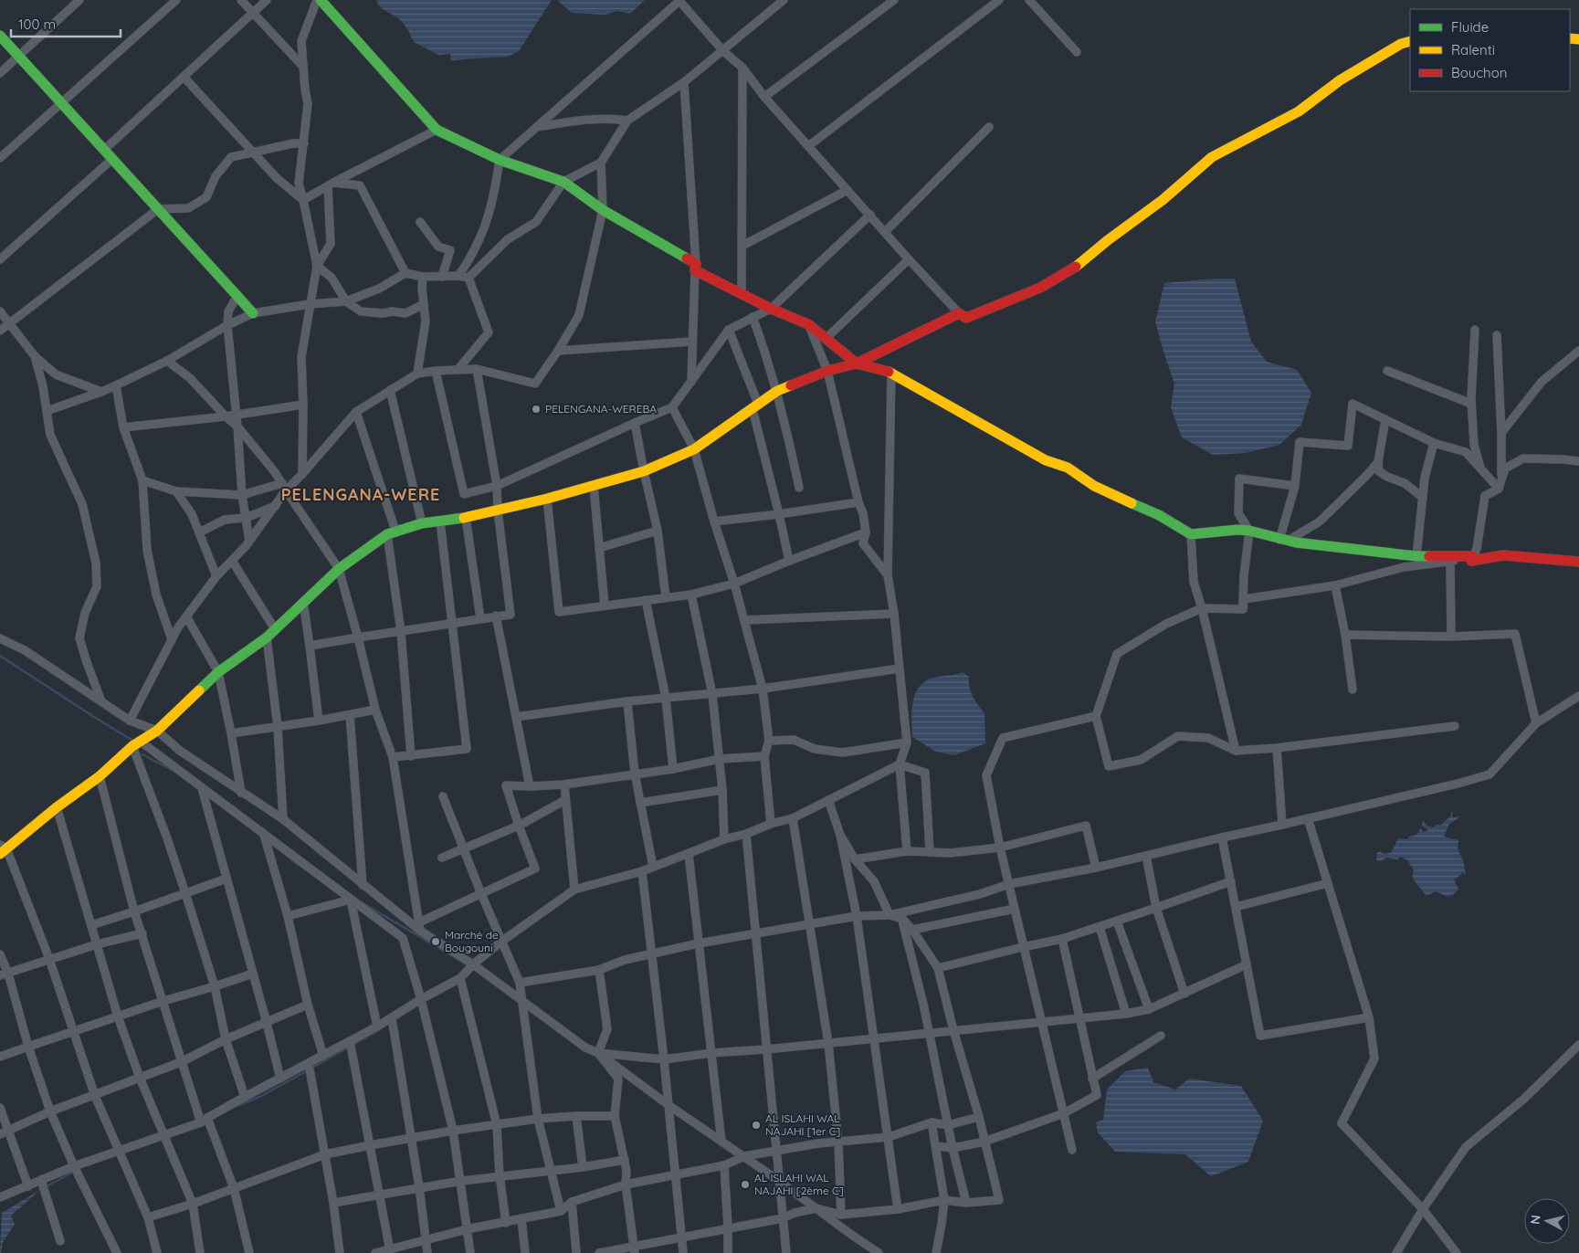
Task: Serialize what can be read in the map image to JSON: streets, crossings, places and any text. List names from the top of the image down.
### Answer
{
  "districts": ["PELENGANA-WERE"],
  "places": [
    "PELENGANA-WEREBA",
    "Marché de Bougouni",
    "AL ISLAHI WAL NAJAHI [1er C]",
    "AL ISLAHI WAL NAJAHI [2ème C]"
  ],
  "legend": ["Fluide", "Ralenti", "Bouchon"],
  "scale_bar": "100 m",
  "north": "left"
}
